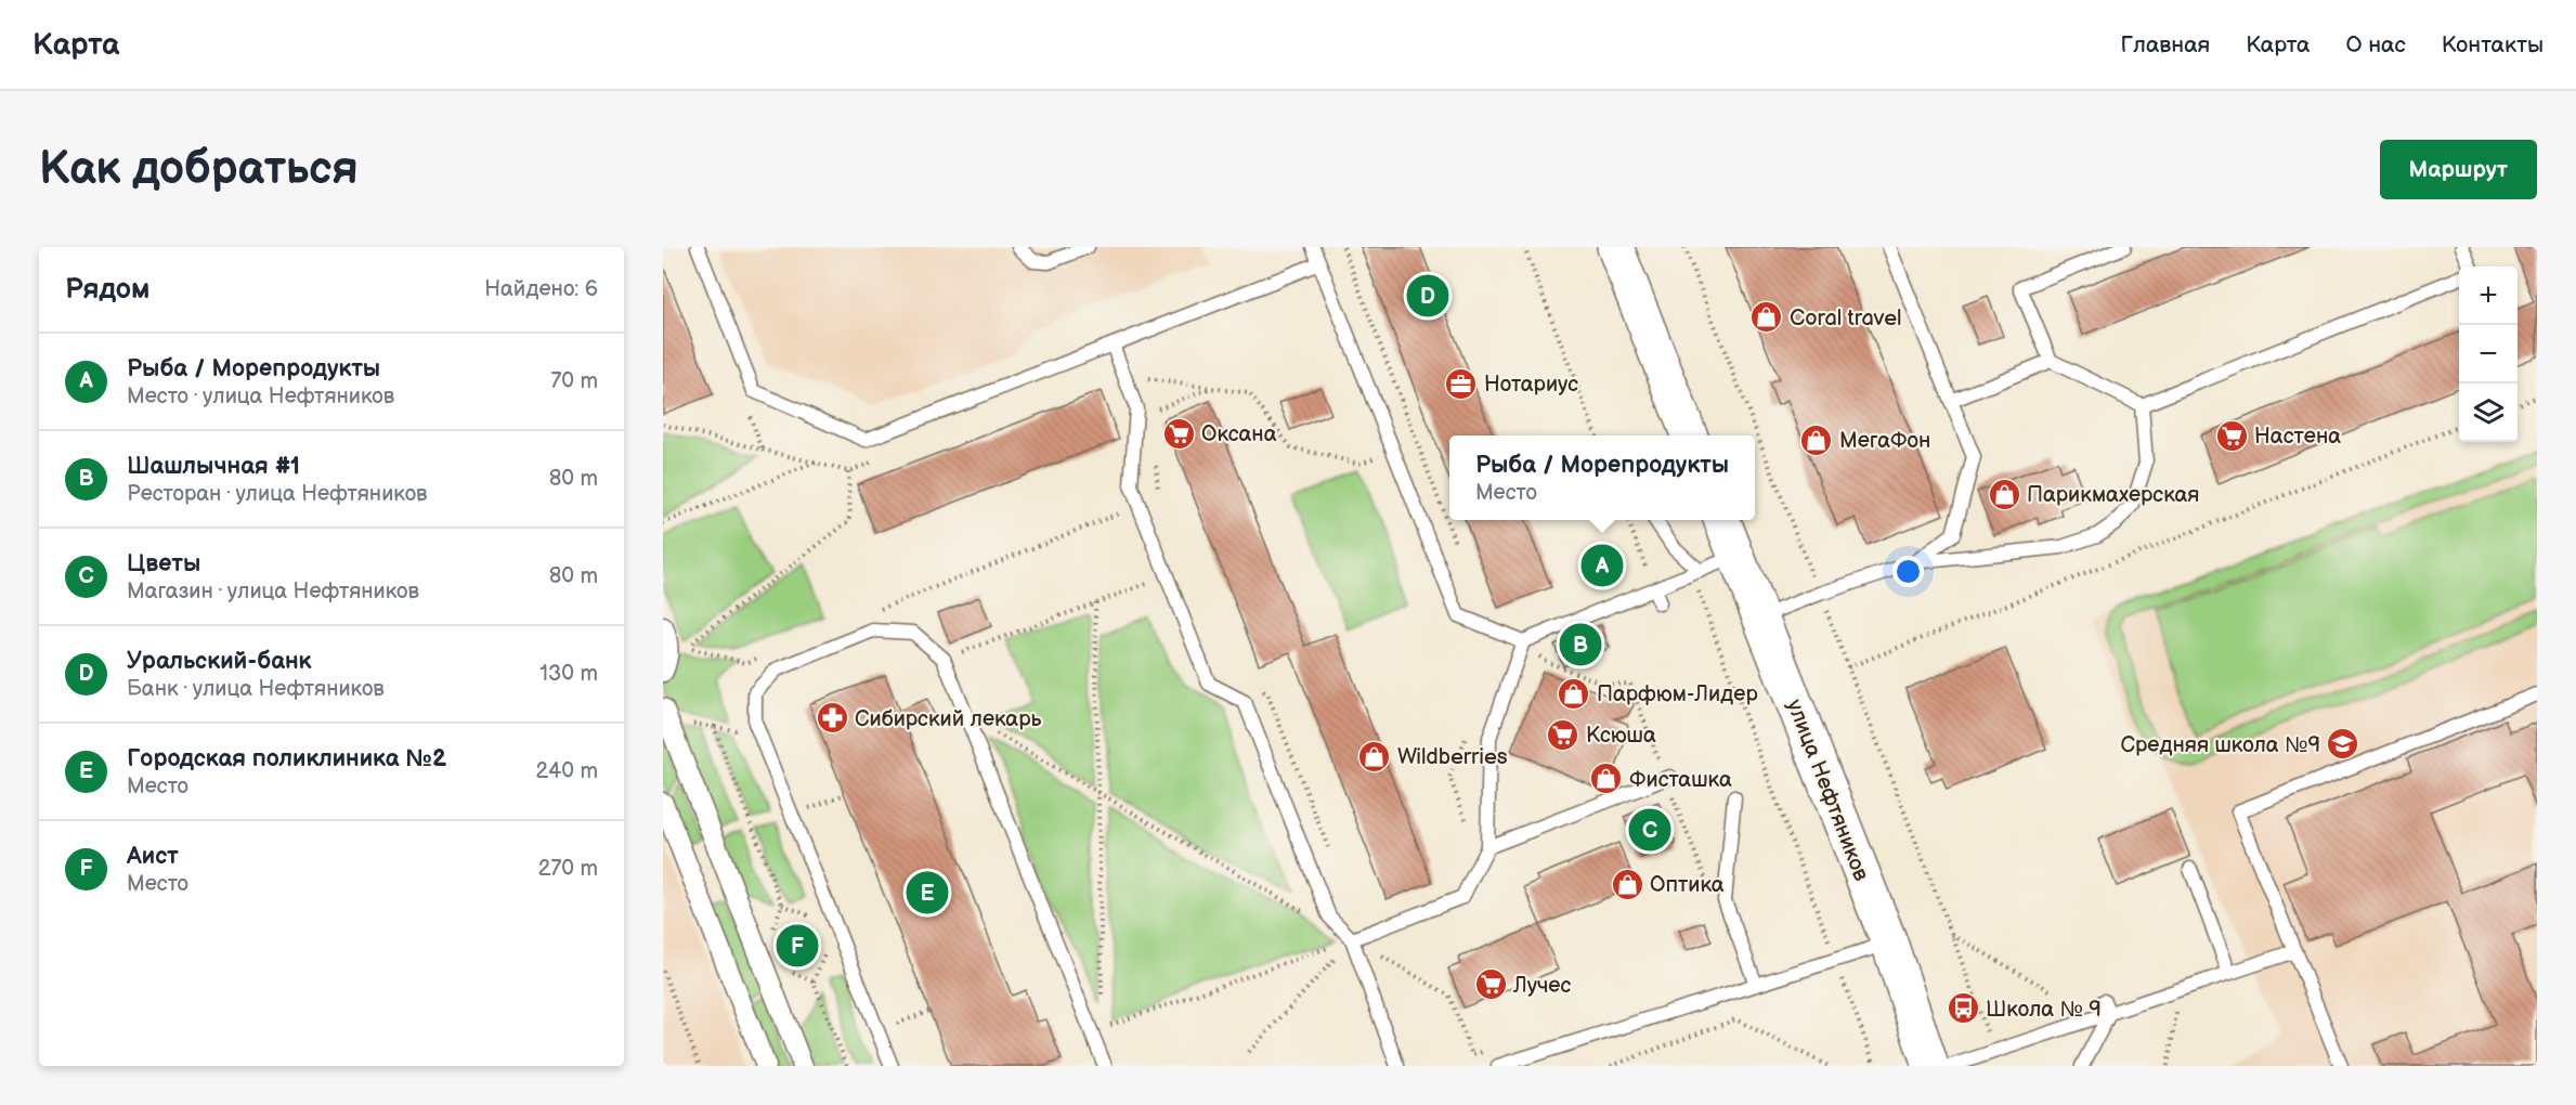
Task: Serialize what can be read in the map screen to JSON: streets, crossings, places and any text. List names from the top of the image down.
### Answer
{
  "streets": {
    "main road": ["улица Нефтяников"]
  },
  "places": {
    "shop": [
      "Coral travel",
      "МегаФон",
      "Парикмахерская",
      "Парфюм-Лидер",
      "Wildberries",
      "Фисташка",
      "Оптика"
    ],
    "office": ["Нотариус"],
    "supermarket": [
      "Оксана",
      "Настена",
      "Ксюша",
      "Лучес"
    ],
    "pharmacy": ["Сибирский лекарь"],
    "school or university": ["Средняя школа №9"],
    "bus stop": ["Школа № 9"]
  },
  "page": {
    "header": "Карта",
    "nav": [
      "Главная",
      "Карта",
      "О нас",
      "Контакты"
    ],
    "buttons": "Маршрут",
    "title": "Как добраться",
    "heading": ["Рядом", "Найдено: 6"],
    "map_buttons": ["+", "−"],
    "pins": [
      "D",
      "A",
      "B",
      "C",
      "E",
      "F"
    ],
    "list": [
      {
        "mark": "A",
        "name": "Рыба / Морепродукты",
        "note": "Место · улица Нефтяников",
        "value": "70 m"
      },
      {
        "mark": "B",
        "name": "Шашлычная #1",
        "note": "Ресторан · улица Нефтяников",
        "value": "80 m"
      },
      {
        "mark": "C",
        "name": "Цветы",
        "note": "Магазин · улица Нефтяников",
        "value": "80 m"
      },
      {
        "mark": "D",
        "name": "Уральский-банк",
        "note": "Банк · улица Нефтяников",
        "value": "130 m"
      },
      {
        "mark": "E",
        "name": "Городская поликлиника №2",
        "note": "Место",
        "value": "240 m"
      },
      {
        "mark": "F",
        "name": "Аист",
        "note": "Место",
        "value": "270 m"
      }
    ],
    "popup": ["Рыба / Морепродукты", "Место"]
  }
}
